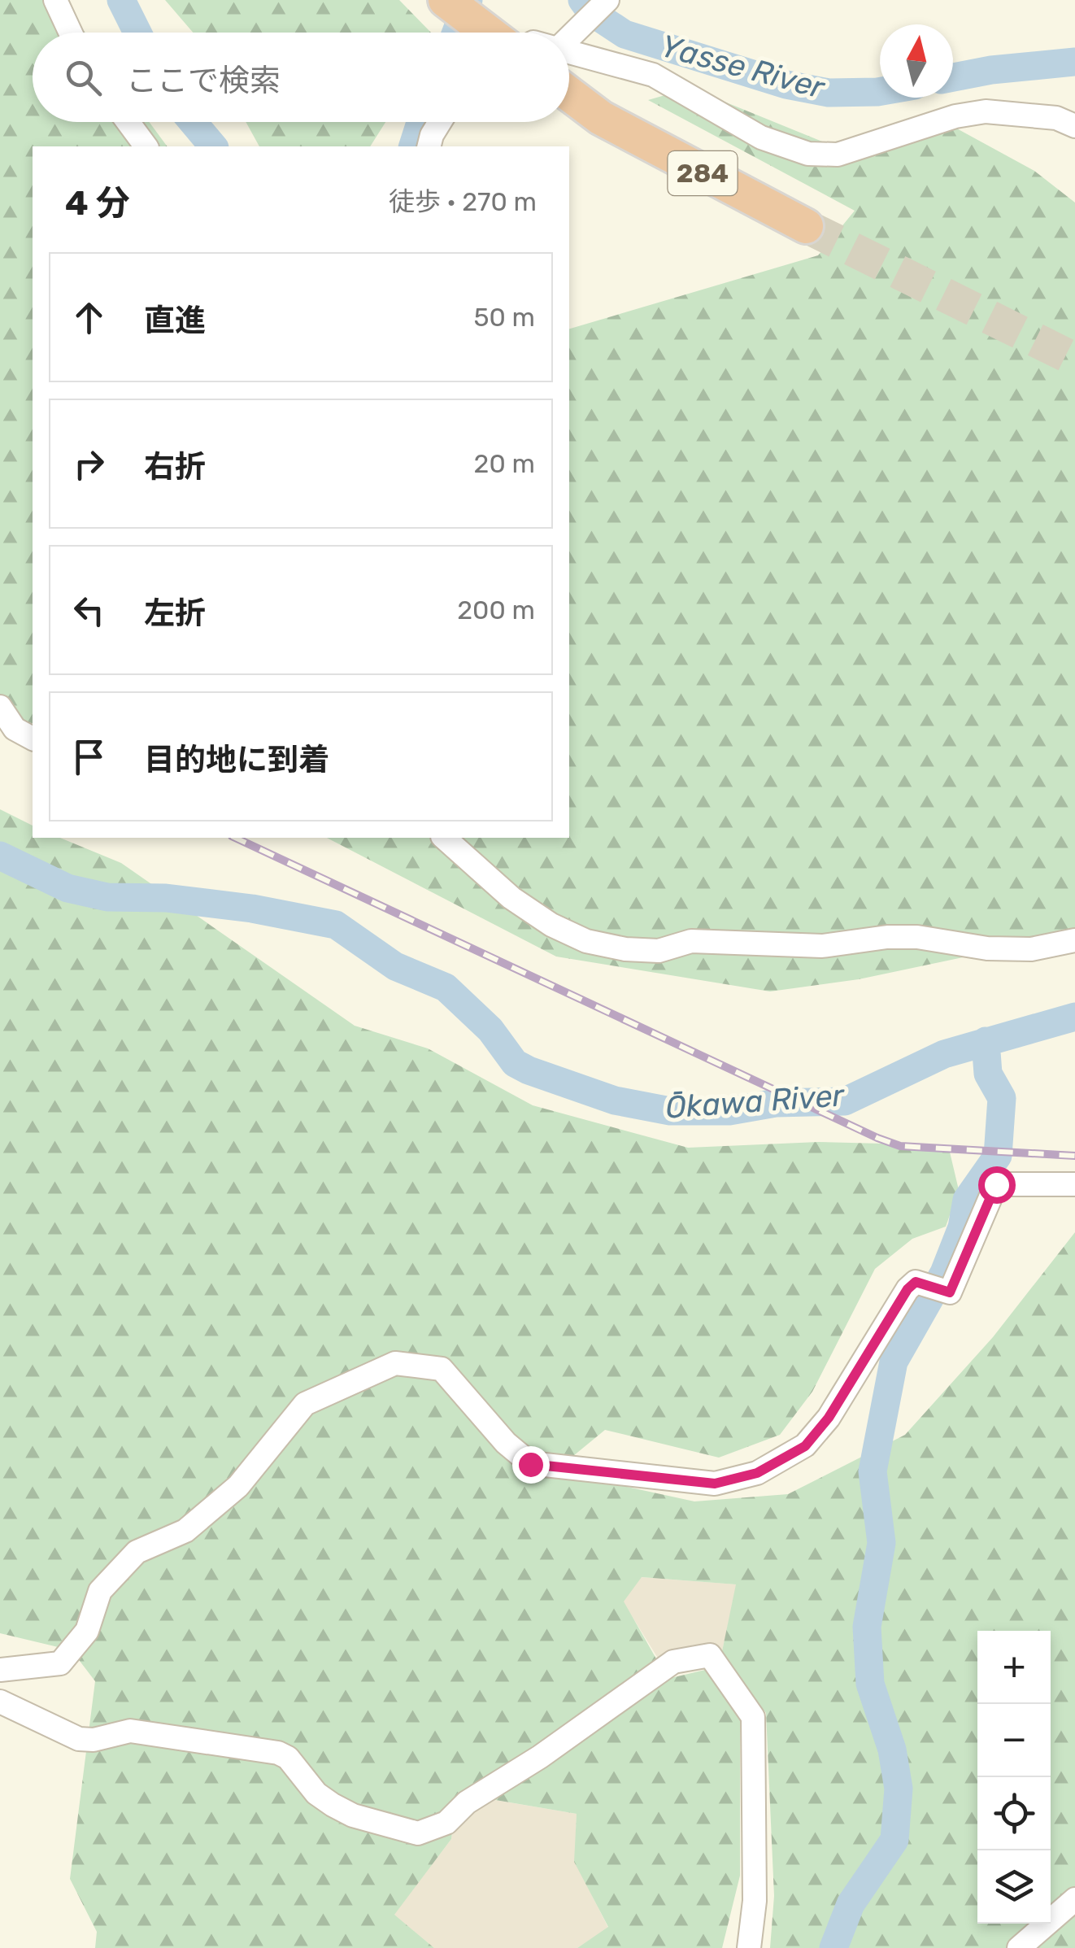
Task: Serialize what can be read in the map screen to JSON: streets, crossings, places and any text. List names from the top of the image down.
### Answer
{
  "streets": {
    "highway": ["284"]
  },
  "water": ["Yasse River", "Ōkawa River"],
  "north": "top",
  "page": {
    "search": "ここで検索",
    "heading": ["4 分", "徒歩 · 270 m"],
    "list": [
      ["直進", "50 m"],
      ["右折", "20 m"],
      ["左折", "200 m"],
      "目的地に到着"
    ],
    "map_buttons": ["+", "−"]
  }
}
